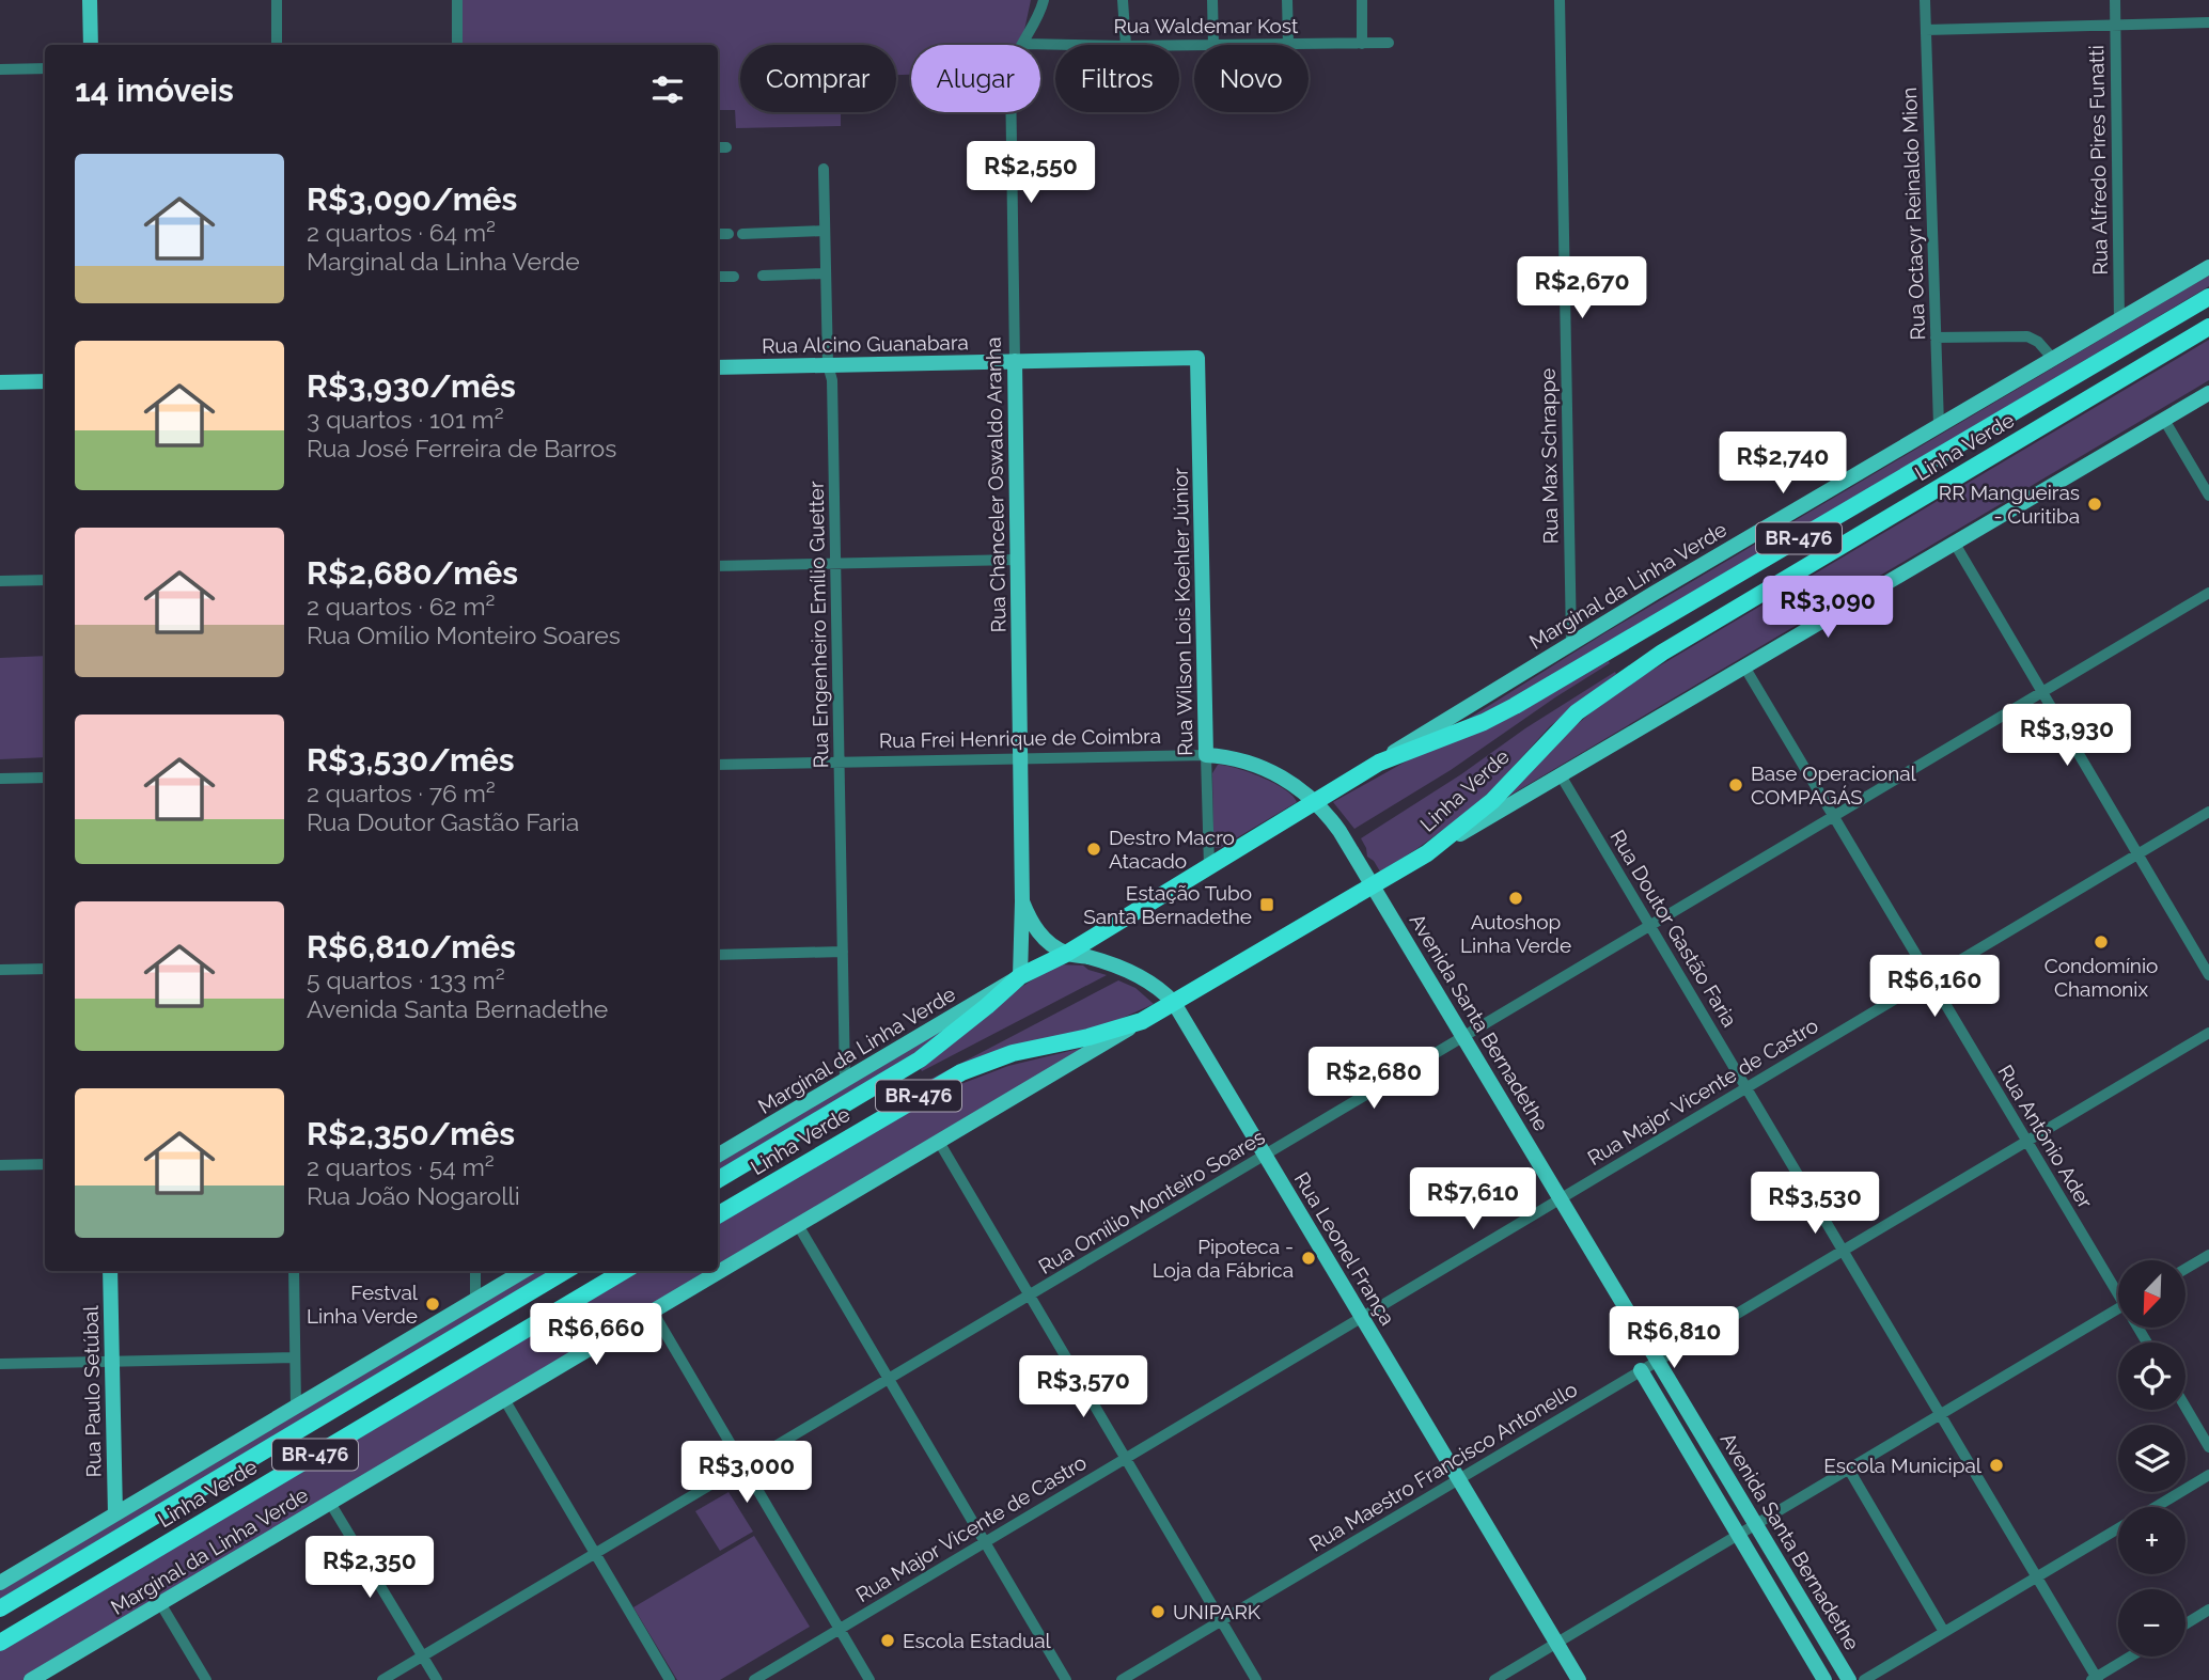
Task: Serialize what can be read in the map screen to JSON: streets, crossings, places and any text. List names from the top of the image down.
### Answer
{
  "streets": {
    "highway": ["Linha Verde", "BR-476"],
    "main road": [
      "Rua Alcino Guanabara",
      "Rua Chanceler Oswaldo Aranha",
      "Marginal da Linha Verde",
      "Rua Wilson Lois Koehler Júnior",
      "Rua Frei Henrique de Coimbra",
      "Avenida Santa Bernadethe",
      "Rua Leonel França",
      "Rua Paulo Setúbal"
    ],
    "street": [
      "Rua Waldemar Kost",
      "Rua Alfredo Pires Funatti",
      "Rua Octacyr Reinaldo Mion",
      "Rua Max Schrappe",
      "Rua Engenheiro Emílio Guetter",
      "Rua Doutor Gastão Faria",
      "Rua Major Vicente de Castro",
      "Rua Antônio Ader",
      "Rua Omílio Monteiro Soares",
      "Rua Maestro Francisco Antonello"
    ]
  },
  "crossings": [
    ["Rua Waldemar Kost", "Rua Chanceler Oswaldo Aranha"],
    ["Rua Alfredo Pires Funatti", "Marginal da Linha Verde"],
    ["Rua Octacyr Reinaldo Mion", "Marginal da Linha Verde"],
    ["Rua Alcino Guanabara", "Rua Chanceler Oswaldo Aranha"],
    ["Rua Alcino Guanabara", "Rua Wilson Lois Koehler Júnior"],
    ["Rua Alcino Guanabara", "Rua Engenheiro Emílio Guetter"],
    ["Linha Verde", "Rua Chanceler Oswaldo Aranha"],
    ["Linha Verde", "Marginal da Linha Verde"],
    ["Linha Verde", "Rua Wilson Lois Koehler Júnior"],
    ["Linha Verde", "Rua Frei Henrique de Coimbra"],
    ["Linha Verde", "Avenida Santa Bernadethe"],
    ["Linha Verde", "Rua Leonel França"],
    ["Rua Max Schrappe", "Marginal da Linha Verde"],
    ["Rua Chanceler Oswaldo Aranha", "Marginal da Linha Verde"],
    ["Rua Chanceler Oswaldo Aranha", "Rua Frei Henrique de Coimbra"],
    ["Rua Chanceler Oswaldo Aranha", "Rua Leonel França"],
    ["Marginal da Linha Verde", "Rua Engenheiro Emílio Guetter"],
    ["Rua Wilson Lois Koehler Júnior", "Rua Frei Henrique de Coimbra"],
    ["Rua Engenheiro Emílio Guetter", "Rua Frei Henrique de Coimbra"],
    ["Rua Frei Henrique de Coimbra", "Avenida Santa Bernadethe"],
    ["Rua Doutor Gastão Faria", "Rua Major Vicente de Castro"],
    ["Rua Doutor Gastão Faria", "Rua Omílio Monteiro Soares"],
    ["Rua Doutor Gastão Faria", "Rua Maestro Francisco Antonello"],
    ["Avenida Santa Bernadethe", "Rua Major Vicente de Castro"],
    ["Avenida Santa Bernadethe", "Rua Omílio Monteiro Soares"],
    ["Avenida Santa Bernadethe", "Rua Maestro Francisco Antonello"],
    ["Rua Major Vicente de Castro", "Rua Antônio Ader"],
    ["Rua Major Vicente de Castro", "Rua Leonel França"],
    ["Rua Antônio Ader", "Rua Omílio Monteiro Soares"],
    ["Rua Antônio Ader", "Rua Maestro Francisco Antonello"],
    ["Rua Omílio Monteiro Soares", "Rua Leonel França"],
    ["Rua Leonel França", "Rua Maestro Francisco Antonello"]
  ],
  "places": {
    "other": [
      "RR Mangueiras - Curitiba",
      "Base Operacional COMPAGÁS",
      "Destro Macro Atacado",
      "Autoshop Linha Verde",
      "Condomínio Chamonix",
      "Pipoteca - Loja da Fábrica",
      "Festval Linha Verde",
      "Escola Municipal",
      "UNIPARK",
      "Escola Estadual"
    ],
    "transit": ["Estação Tubo Santa Bernadethe"]
  },
  "north": "bottom left",
  "page": {
    "chip": [
      "Comprar",
      "Alugar",
      "Filtros",
      "Novo"
    ],
    "heading": "14 imóveis",
    "list": [
      {
        "name": "R$3,090/mês",
        "note": "2 quartos · 64 m² · Marginal da Linha Verde"
      },
      {
        "name": "R$3,930/mês",
        "note": "3 quartos · 101 m² · Rua José Ferreira de Barros"
      },
      {
        "name": "R$2,680/mês",
        "note": "2 quartos · 62 m² · Rua Omílio Monteiro Soares"
      },
      {
        "name": "R$3,530/mês",
        "note": "2 quartos · 76 m² · Rua Doutor Gastão Faria"
      },
      {
        "name": "R$6,810/mês",
        "note": "5 quartos · 133 m² · Avenida Santa Bernadethe"
      },
      {
        "name": "R$2,350/mês",
        "note": "2 quartos · 54 m² · Rua João Nogarolli"
      }
    ],
    "price": [
      "R$2,550",
      "R$2,670",
      "R$2,740",
      "R$3,090",
      "R$3,930",
      "R$6,160",
      "R$2,680",
      "R$7,610",
      "R$3,530",
      "R$6,660",
      "R$6,810",
      "R$3,570",
      "R$3,000",
      "R$2,350"
    ],
    "map_buttons": ["+", "−"]
  }
}
